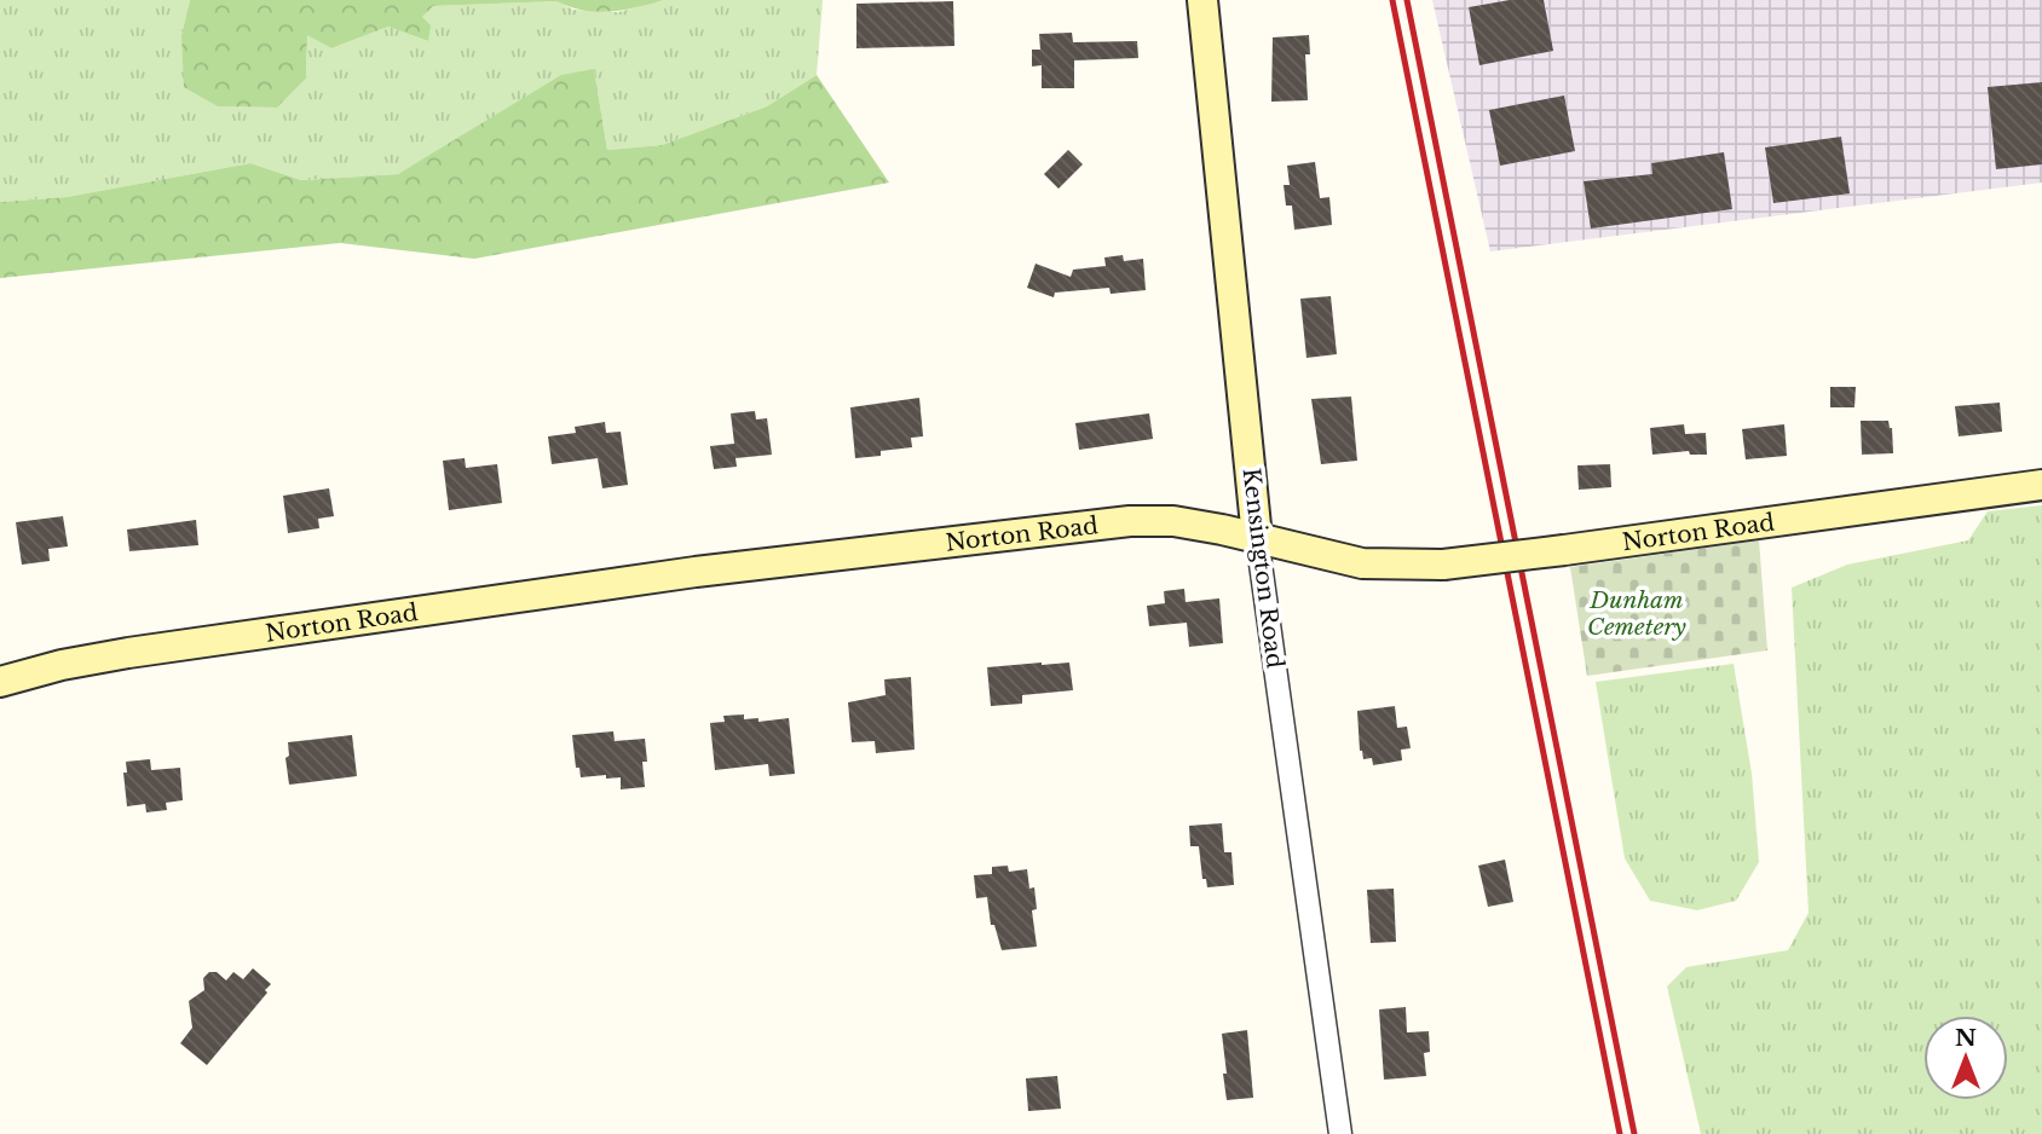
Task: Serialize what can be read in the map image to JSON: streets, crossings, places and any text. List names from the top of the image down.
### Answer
{
  "streets": {
    "main road": ["Norton Road", "Kensington Road"]
  },
  "crossings": [
    ["Norton Road", "Kensington Road"]
  ],
  "parks": ["Dunham Cemetery"],
  "north": "top"
}
